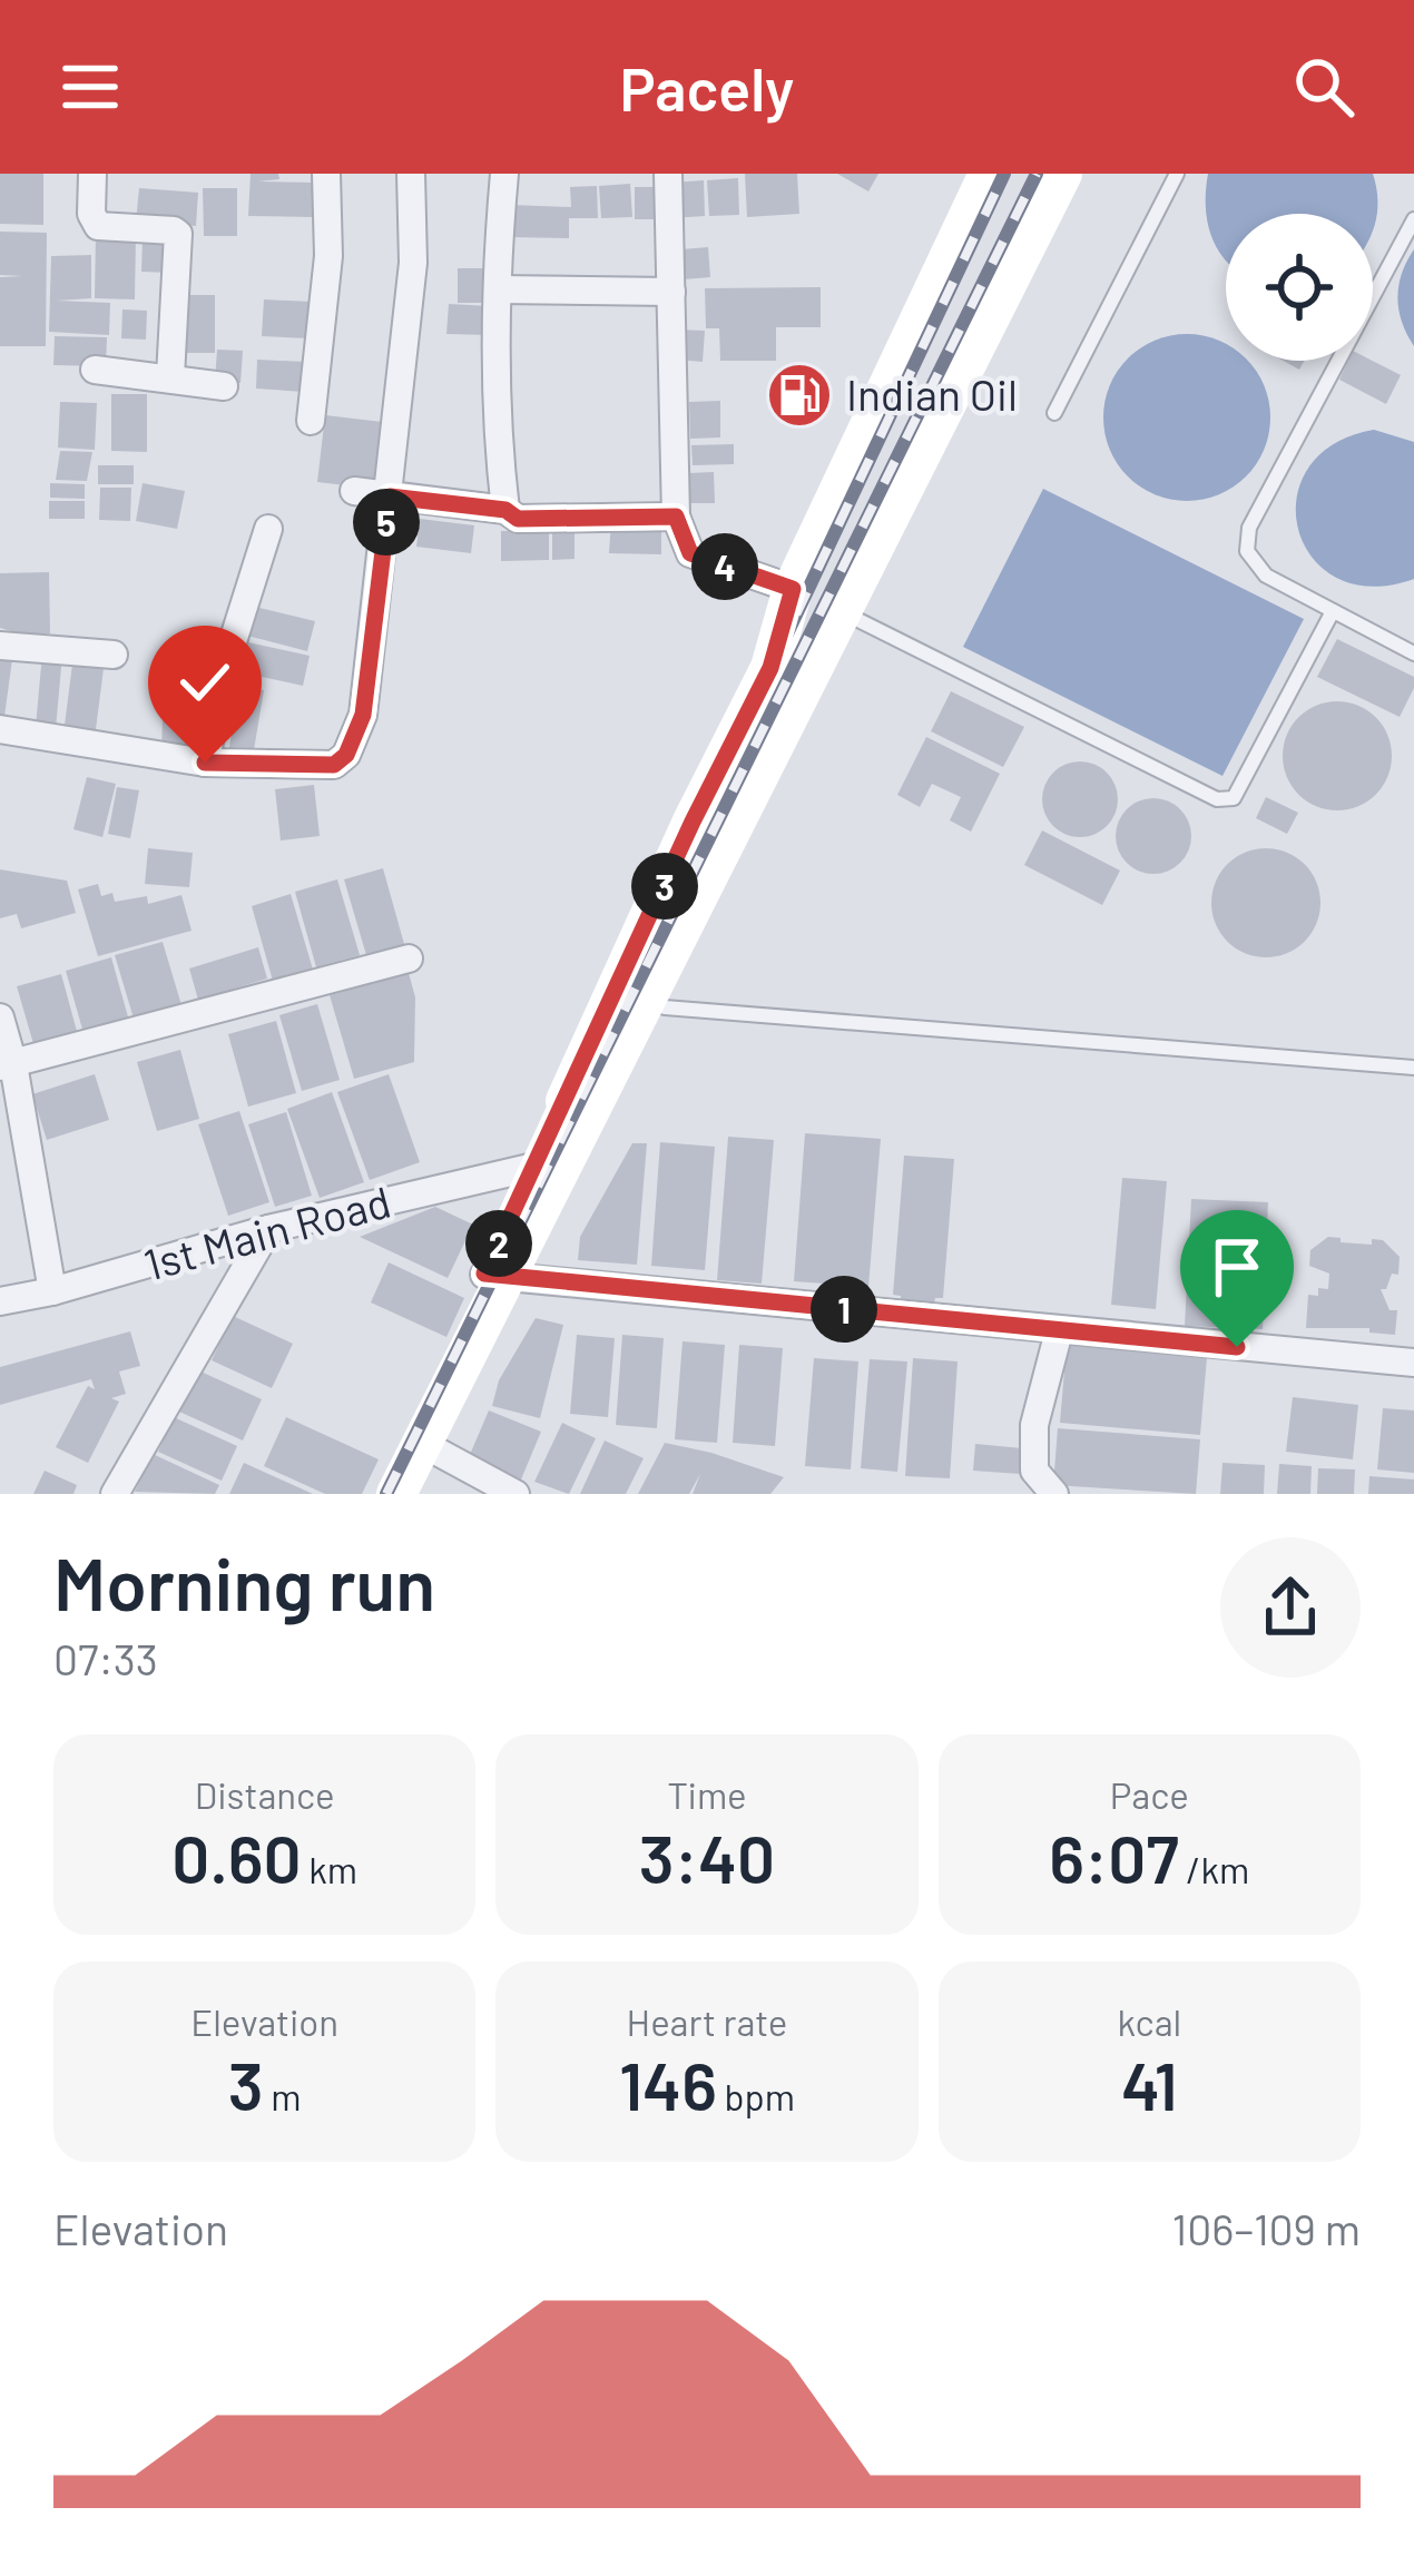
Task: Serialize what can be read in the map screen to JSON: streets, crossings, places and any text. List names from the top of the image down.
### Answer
{
  "streets": {
    "street": ["1st Main Road"]
  },
  "places": {
    "fuel station": ["Indian Oil"]
  },
  "page": {
    "header": "Pacely",
    "pins": [
      "5",
      "4",
      "3",
      "2",
      "1"
    ],
    "heading": ["Morning run", "07:33"],
    "stats": [
      ["Distance", "0.60 km"],
      ["Time", "3:40"],
      ["Pace", "6:07 /km"],
      ["Elevation", "3 m"],
      ["Heart rate", "146 bpm"],
      ["kcal", "41"]
    ],
    "chart": ["Elevation", "106–109 m"]
  }
}
